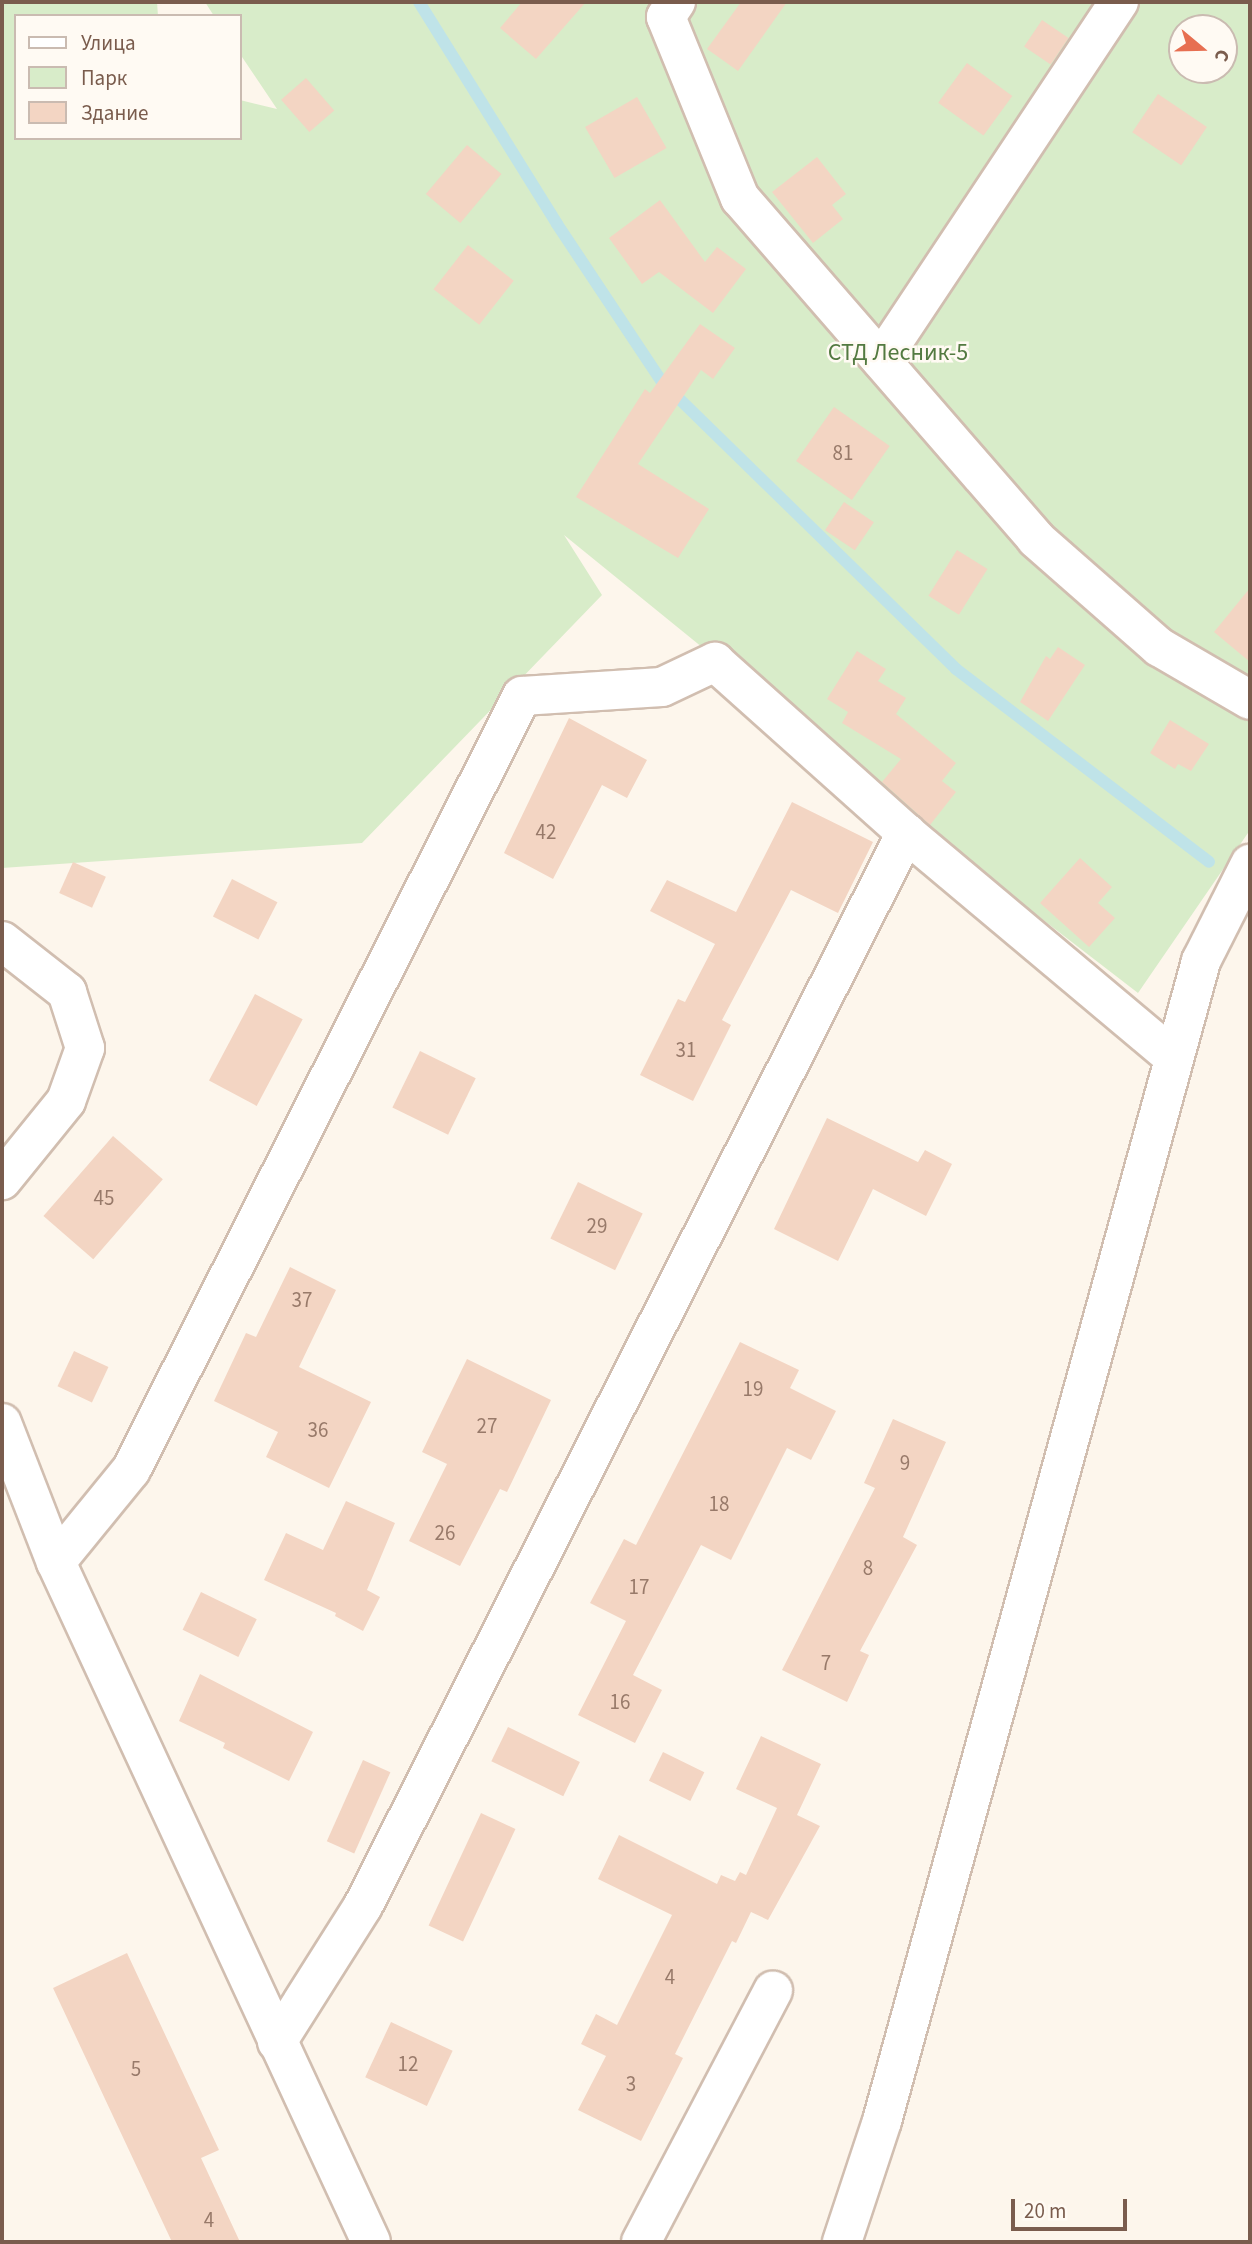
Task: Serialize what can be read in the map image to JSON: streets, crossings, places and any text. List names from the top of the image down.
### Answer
{
  "parks": ["СТД Лесник-5"],
  "house_numbers": [
    "81",
    "42",
    "31",
    "45",
    "29",
    "37",
    "19",
    "27",
    "36",
    "9",
    "18",
    "26",
    "8",
    "17",
    "7",
    "16",
    "4",
    "12",
    "5",
    "3",
    "4"
  ],
  "legend": ["Улица", "Парк", "Здание"],
  "scale_bar": "20 m",
  "north": "right"
}
